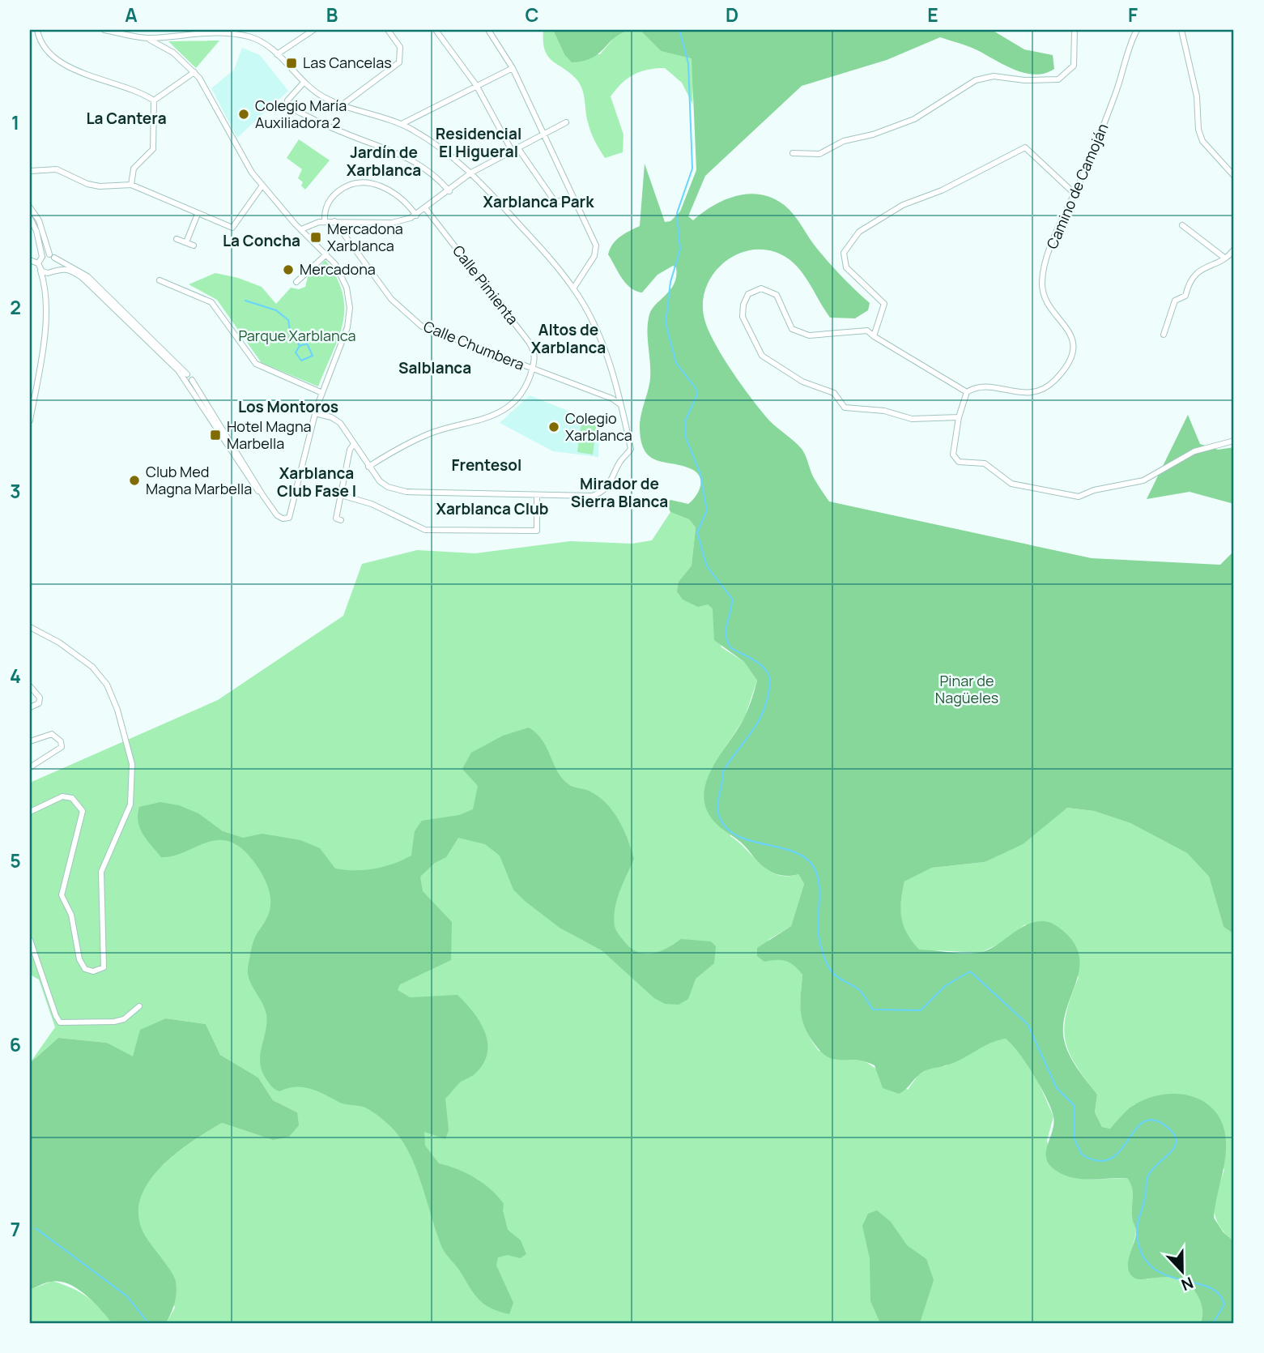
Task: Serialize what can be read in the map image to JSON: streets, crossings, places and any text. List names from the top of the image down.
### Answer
{
  "streets": {
    "street": ["Camino de Camoján", "Calle Pimienta", "Calle Chumbera"]
  },
  "crossings": [
    ["Calle Pimienta", "Calle Chumbera"]
  ],
  "districts": [
    "La Cantera",
    "Residencial El Higueral",
    "Jardín de Xarblanca",
    "Xarblanca Park",
    "La Concha",
    "Altos de Xarblanca",
    "Salblanca",
    "Los Montoros",
    "Frentesol",
    "Xarblanca Club Fase I",
    "Mirador de Sierra Blanca",
    "Xarblanca Club"
  ],
  "parks": ["Parque Xarblanca", "Pinar de Nagüeles"],
  "places": {
    "transit": ["Las Cancelas", "Mercadona Xarblanca", "Hotel Magna Marbella"],
    "other": [
      "Colegio María Auxiliadora 2",
      "Mercadona",
      "Colegio Xarblanca",
      "Club Med Magna Marbella"
    ]
  },
  "north": "bottom",
  "grid": {
    "columns": [
      "A",
      "B",
      "C",
      "D",
      "E",
      "F"
    ],
    "rows": [
      "1",
      "2",
      "3",
      "4",
      "5",
      "6",
      "7"
    ]
  }
}
